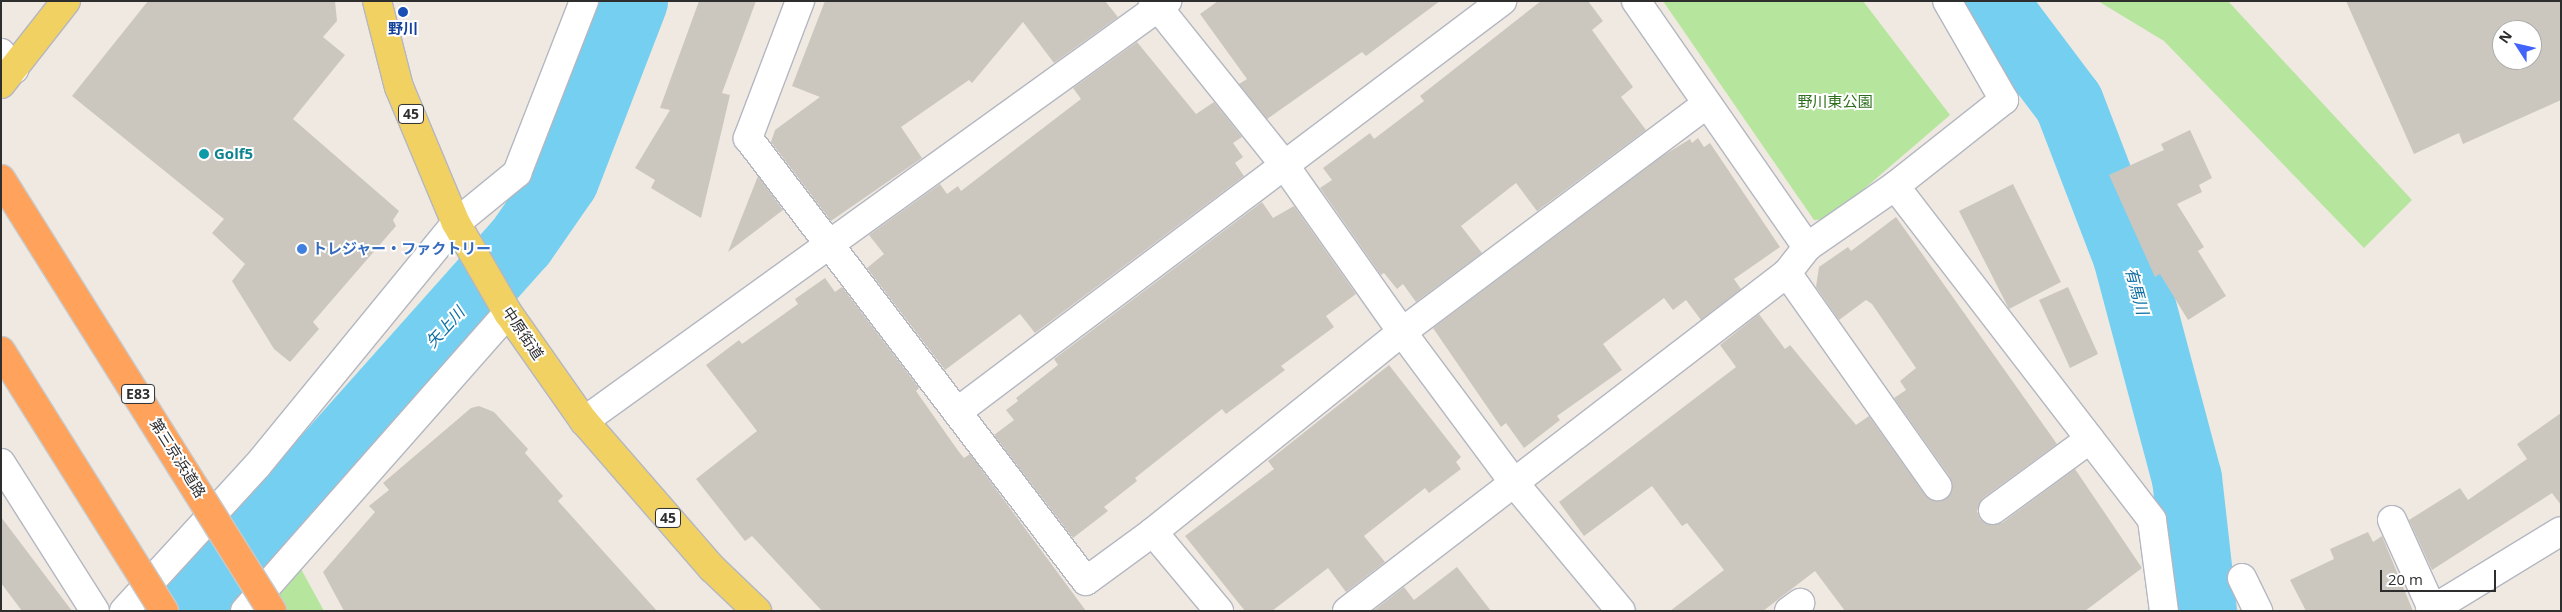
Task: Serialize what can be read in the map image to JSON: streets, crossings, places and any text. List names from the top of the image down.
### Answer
{
  "streets": {
    "highway": ["E83", "第三京浜道路"],
    "main road": ["45", "中原街道"]
  },
  "water": ["有馬川", "矢上川"],
  "parks": ["野川東公園"],
  "places": ["野川", "Golf5", "トレジャー・ファクトリー"],
  "scale_bar": "20 m",
  "north": "top left"
}
